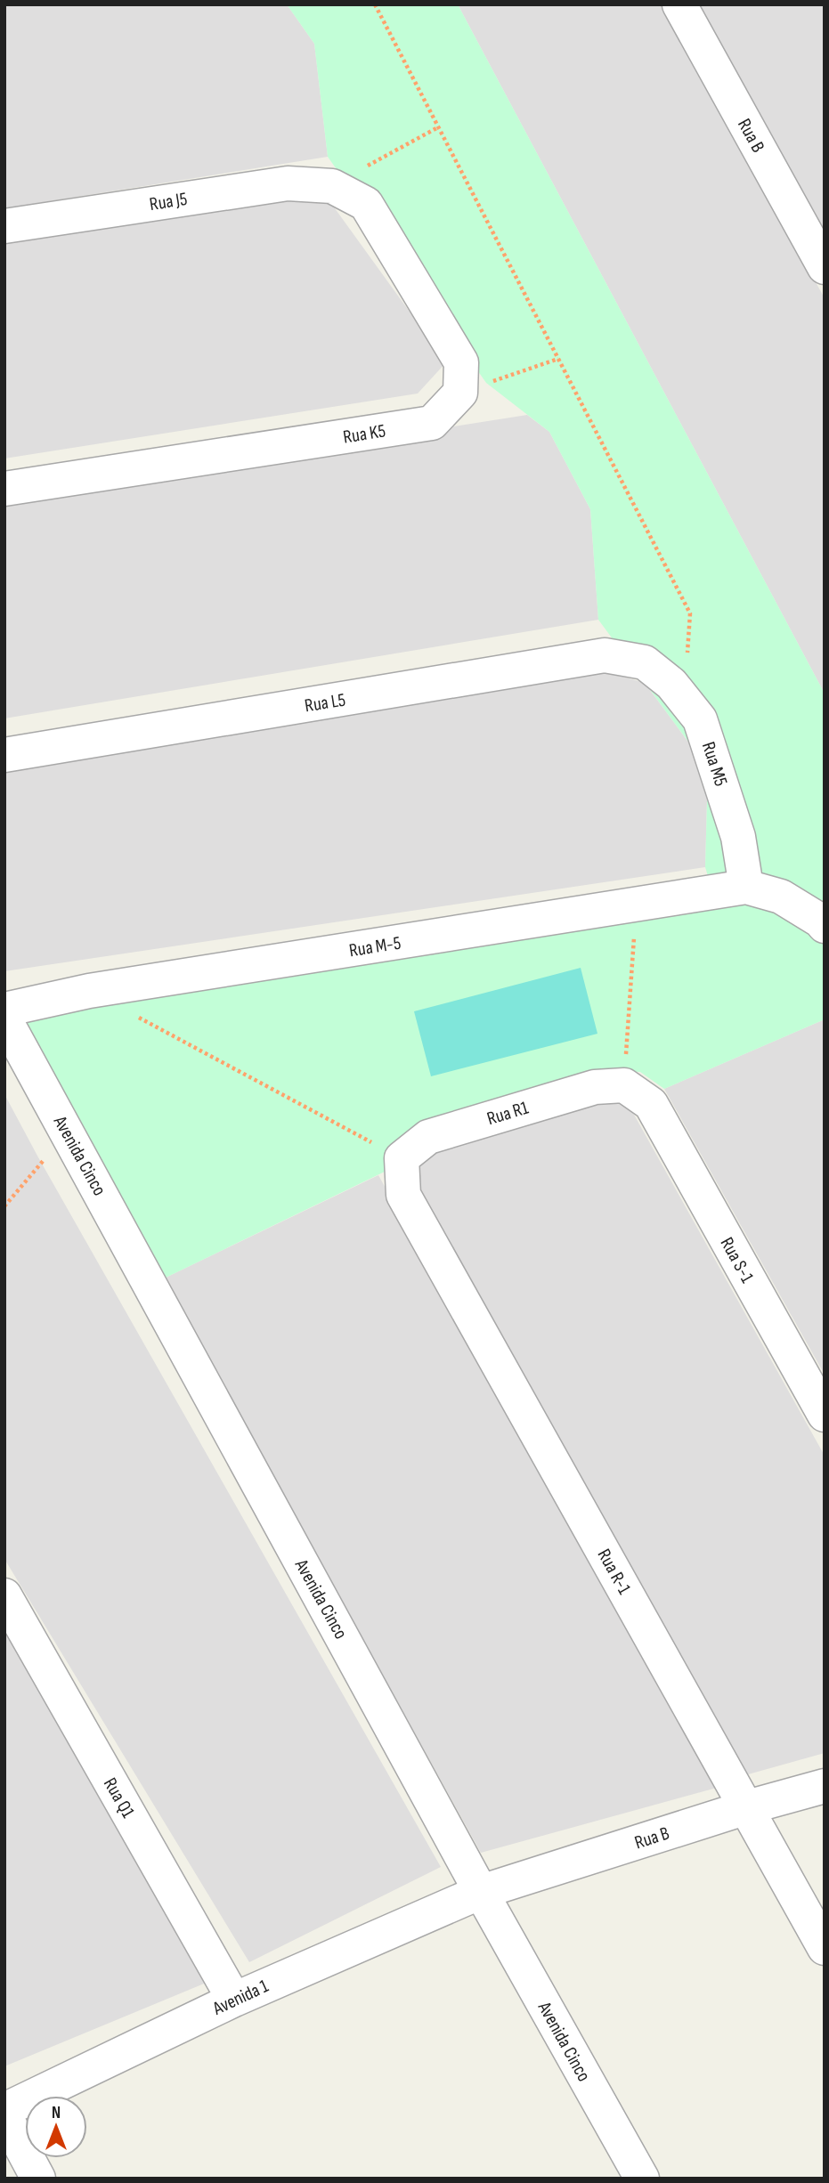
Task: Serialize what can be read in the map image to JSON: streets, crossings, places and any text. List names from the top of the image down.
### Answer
{
  "streets": {
    "street": [
      "Rua B",
      "Rua J5",
      "Rua K5",
      "Rua L5",
      "Rua M5",
      "Rua M-5",
      "Rua R1",
      "Avenida Cinco",
      "Rua S-1",
      "Rua R-1",
      "Rua Q1",
      "Avenida 1"
    ]
  },
  "crossings": [
    ["Rua B", "Avenida Cinco"],
    ["Rua B", "Rua R-1"],
    ["Rua B", "Avenida 1"],
    ["Rua L5", "Rua M5"],
    ["Rua M5", "Rua M-5"],
    ["Rua R1", "Rua S-1"],
    ["Rua R1", "Rua R-1"],
    ["Avenida Cinco", "Avenida 1"],
    ["Rua Q1", "Avenida 1"]
  ],
  "north": "top"
}
